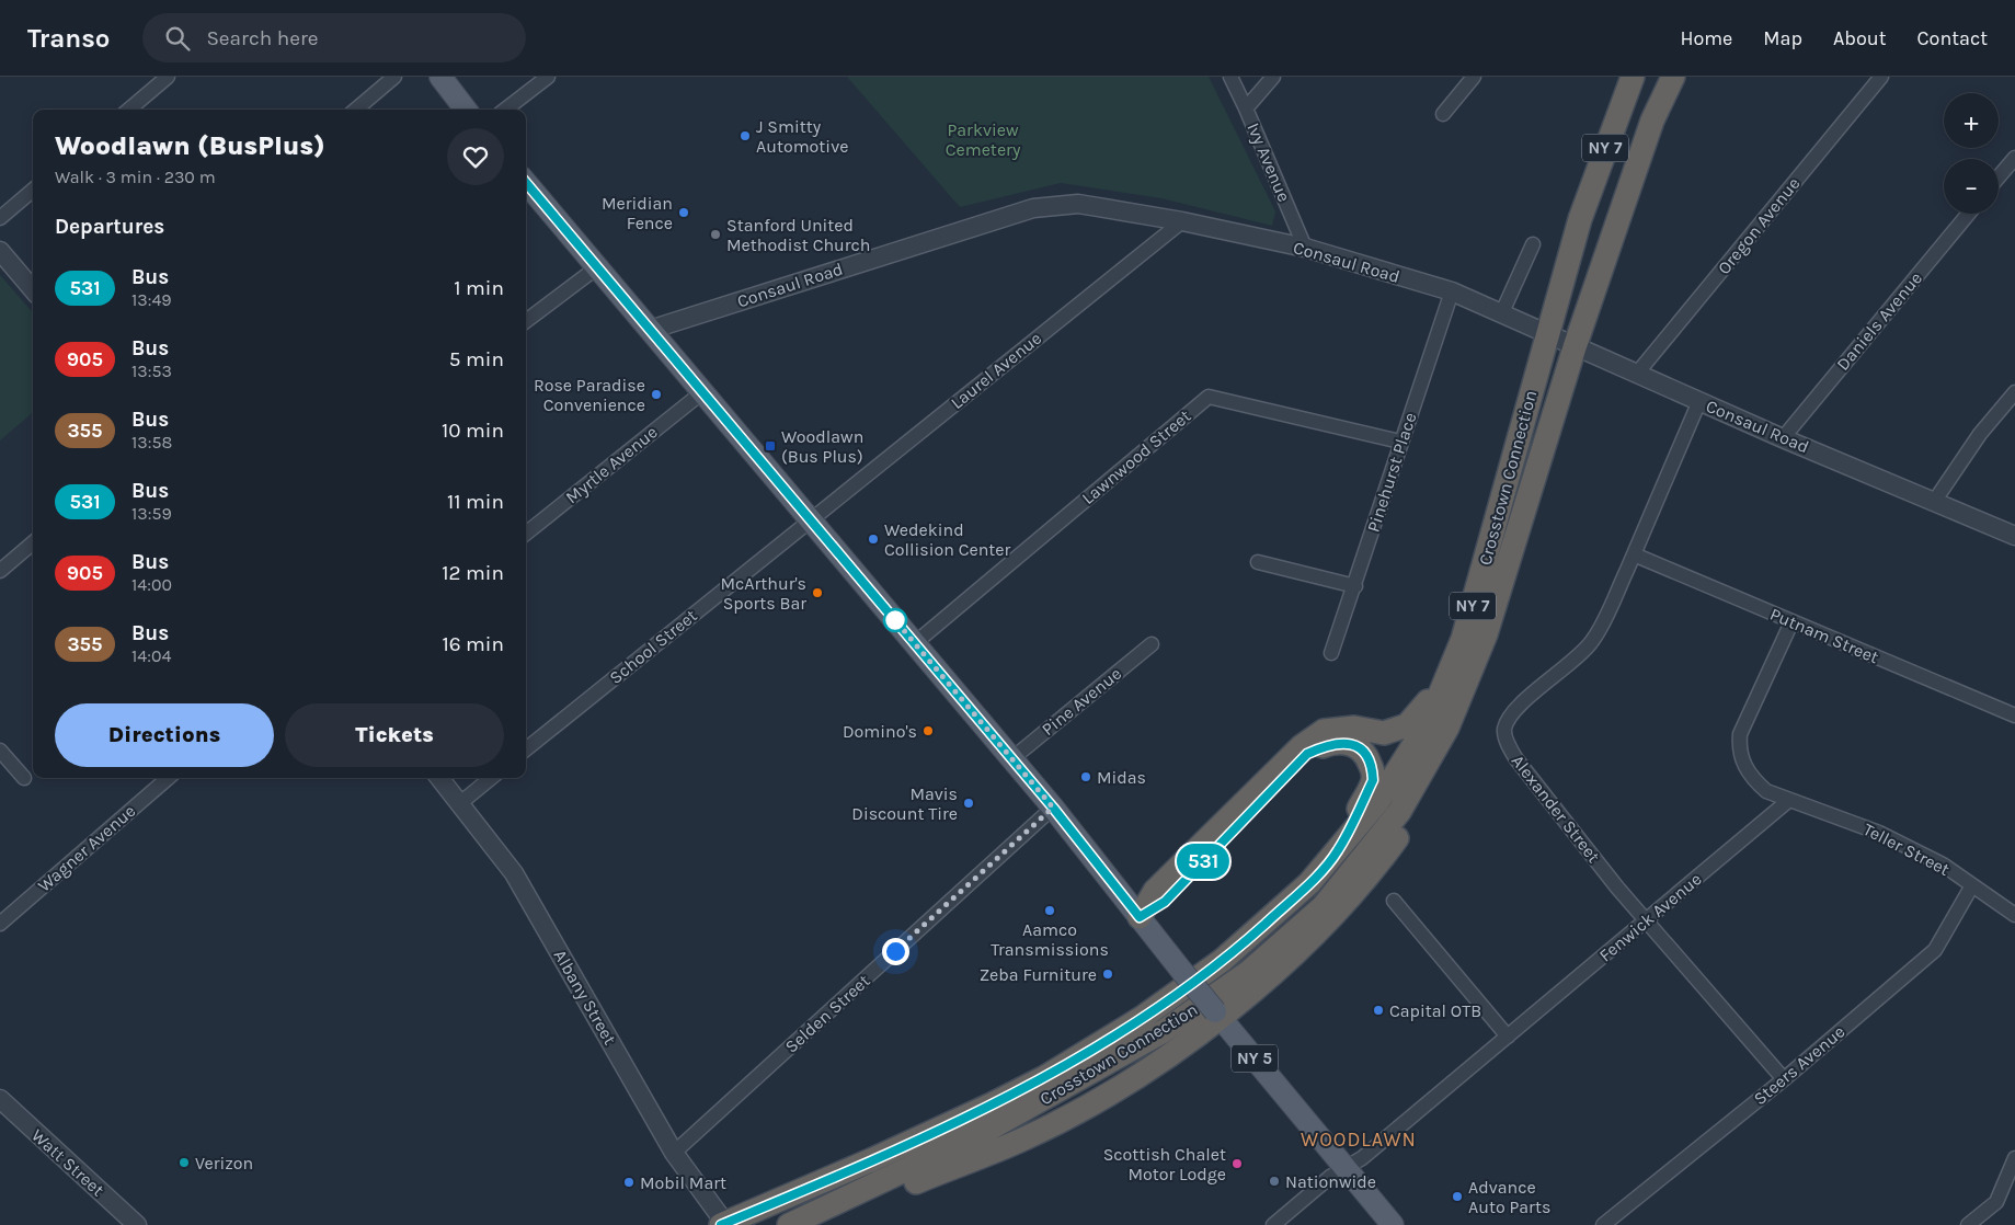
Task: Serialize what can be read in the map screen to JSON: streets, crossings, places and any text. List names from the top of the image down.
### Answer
{
  "streets": {
    "highway": ["NY 7", "Crosstown Connection"],
    "main road": ["NY 5"],
    "street": [
      "Ivy Avenue",
      "Oregon Avenue",
      "Consaul Road",
      "Daniels Avenue",
      "Laurel Avenue",
      "Lawnwood Street",
      "Myrtle Avenue",
      "Pinehurst Place",
      "Putnam Street",
      "School Street",
      "Pine Avenue",
      "Alexander Street",
      "Wagner Avenue",
      "Teller Street",
      "Fenwick Avenue",
      "Albany Street",
      "Selden Street",
      "Steers Avenue",
      "Watt Street"
    ]
  },
  "crossings": [
    ["Ivy Avenue", "Consaul Road"],
    ["Oregon Avenue", "Consaul Road"],
    ["Consaul Road", "Daniels Avenue"],
    ["Consaul Road", "Laurel Avenue"],
    ["Consaul Road", "Pinehurst Place"],
    ["Consaul Road", "Crosstown Connection"],
    ["Consaul Road", "Alexander Street"],
    ["Consaul Road", "NY 5"],
    ["Laurel Avenue", "School Street"],
    ["Laurel Avenue", "NY 5"],
    ["Lawnwood Street", "Pinehurst Place"],
    ["Lawnwood Street", "NY 5"],
    ["Myrtle Avenue", "NY 5"],
    ["Crosstown Connection", "Albany Street"],
    ["Putnam Street", "Alexander Street"],
    ["School Street", "NY 5"],
    ["Pine Avenue", "NY 5"],
    ["Alexander Street", "Fenwick Avenue"],
    ["Alexander Street", "Steers Avenue"],
    ["Teller Street", "Fenwick Avenue"],
    ["Teller Street", "Steers Avenue"],
    ["Fenwick Avenue", "NY 5"],
    ["Albany Street", "Selden Street"],
    ["Selden Street", "NY 5"]
  ],
  "districts": ["WOODLAWN"],
  "parks": ["Parkview Cemetery"],
  "places": {
    "other": [
      "J Smitty Automotive",
      "Meridian Fence",
      "Stanford United Methodist Church",
      "Rose Paradise Convenience",
      "Wedekind Collision Center",
      "McArthur's Sports Bar",
      "Domino's",
      "Midas",
      "Mavis Discount Tire",
      "Aamco Transmissions",
      "Zeba Furniture",
      "Capital OTB",
      "Verizon",
      "Scottish Chalet Motor Lodge",
      "Nationwide",
      "Mobil Mart",
      "Advance Auto Parts"
    ],
    "transit": ["Woodlawn (Bus Plus)"]
  },
  "lines": ["bus line 531"],
  "page": {
    "header": "Transo",
    "search": "Search here",
    "nav": [
      "Home",
      "Map",
      "About",
      "Contact"
    ],
    "on_map": "531",
    "map_buttons": ["+", "−"],
    "heading": [
      ["Woodlawn (BusPlus)", "Walk · 3 min · 230 m"],
      "Departures"
    ],
    "list": [
      {
        "mark": "531",
        "name": "Bus",
        "note": "13:49",
        "value": "1 min"
      },
      {
        "mark": "905",
        "name": "Bus",
        "note": "13:53",
        "value": "5 min"
      },
      {
        "mark": "355",
        "name": "Bus",
        "note": "13:58",
        "value": "10 min"
      },
      {
        "mark": "531",
        "name": "Bus",
        "note": "13:59",
        "value": "11 min"
      },
      {
        "mark": "905",
        "name": "Bus",
        "note": "14:00",
        "value": "12 min"
      },
      {
        "mark": "355",
        "name": "Bus",
        "note": "14:04",
        "value": "16 min"
      }
    ],
    "buttons": ["Directions", "Tickets"]
  }
}
